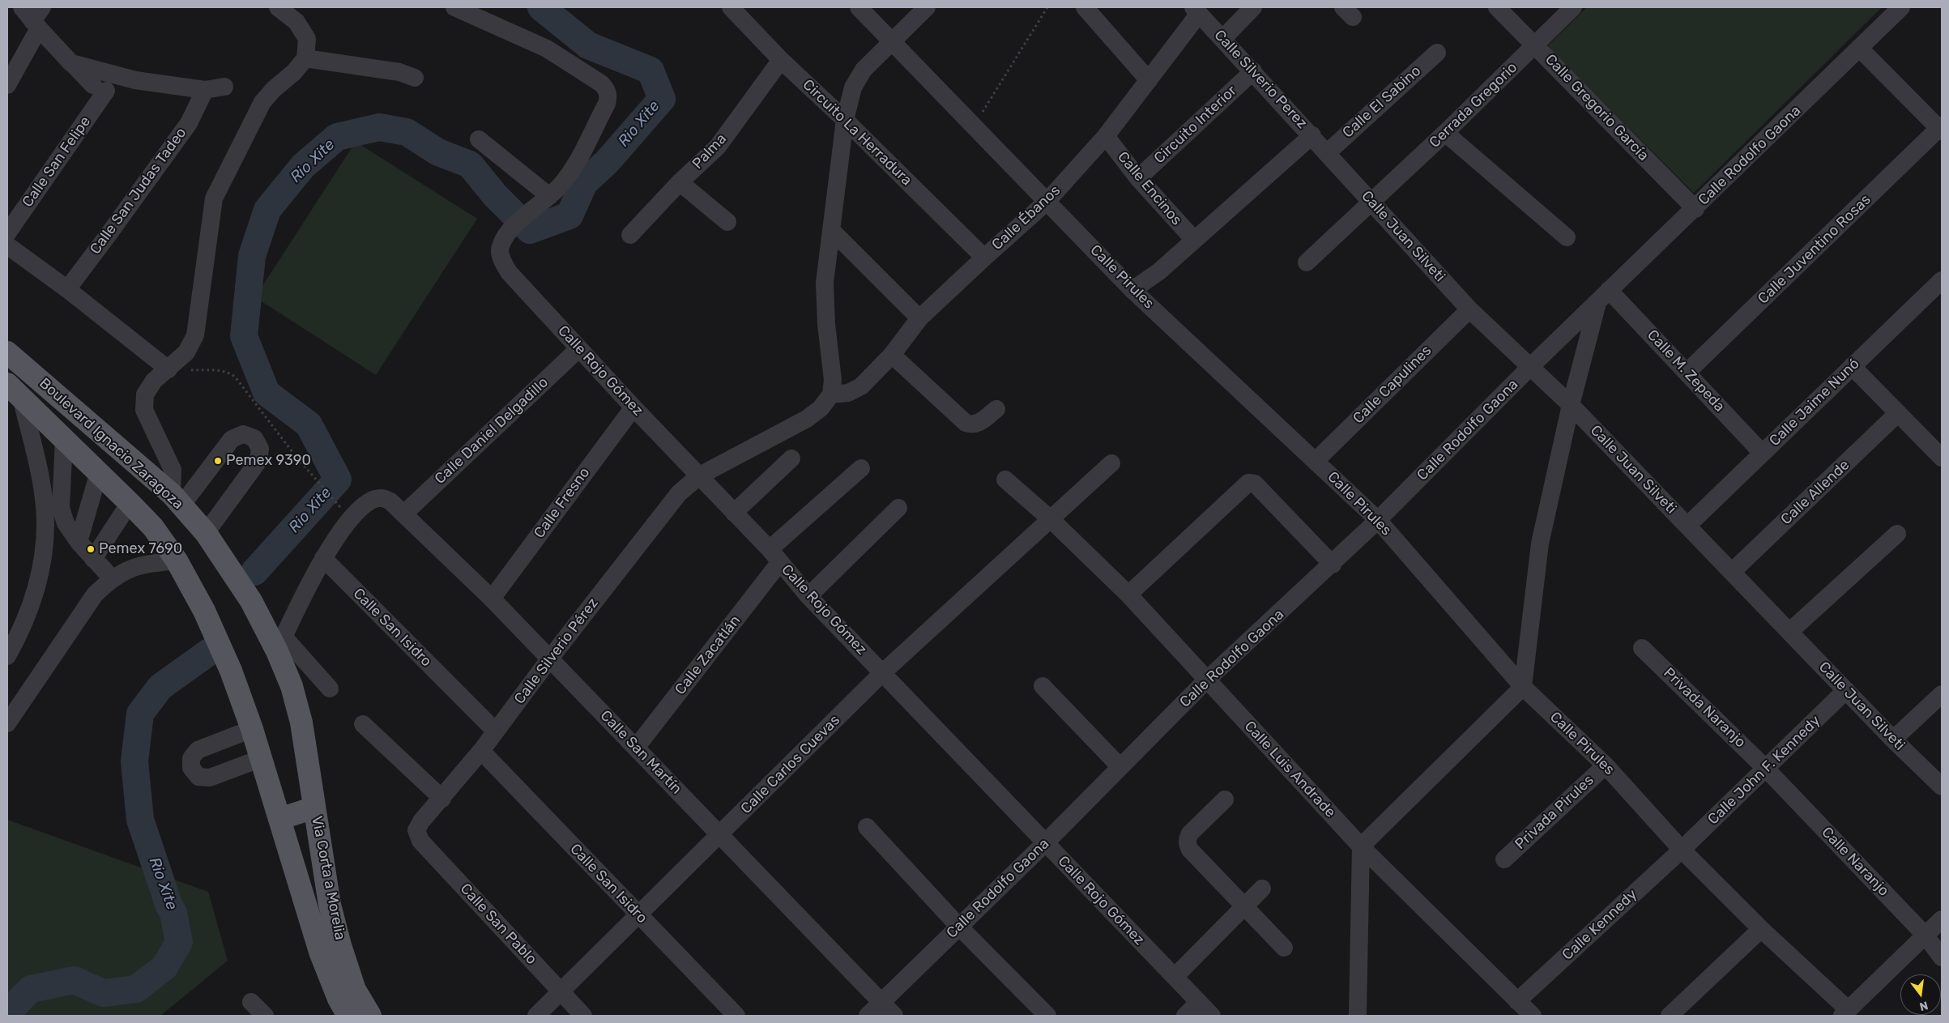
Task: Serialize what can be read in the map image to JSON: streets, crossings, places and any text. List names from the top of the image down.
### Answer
{
  "streets": {
    "main road": ["Boulevard Ignacio Zaragoza", "Via Corta a Morelia"],
    "street": [
      "Calle Silverio Perez",
      "Calle El Sabino",
      "Cerrada Gregorio",
      "Calle Gregorio García",
      "Circuito Interior",
      "Circuito La Herradura",
      "Palma",
      "Calle Rodolfo Gaona",
      "Calle San Felipe",
      "Calle Encinos",
      "Calle San Judas Tadeo",
      "Calle Ébanos",
      "Calle Juan Silveti",
      "Calle Juventino Rosas",
      "Calle Pirules",
      "Calle Rojo Gómez",
      "Calle M. Zepeda",
      "Calle Capulines",
      "Calle Jaime Nunó",
      "Calle Daniel Delgadillo",
      "Calle Allende",
      "Calle Fresno",
      "Calle San Isidro",
      "Calle Silverio Pérez",
      "Calle Zacatlán",
      "Privada Naranjo",
      "Calle San Martín",
      "Calle Carlos Cuevas",
      "Calle Luis Andrade",
      "Calle John F. Kennedy",
      "Privada Pirules",
      "Calle Naranjo",
      "Calle San Pablo",
      "Calle Kennedy"
    ]
  },
  "crossings": [
    ["Calle Silverio Perez", "Calle El Sabino"],
    ["Calle Silverio Perez", "Circuito Interior"],
    ["Calle Silverio Perez", "Calle Ébanos"],
    ["Calle Silverio Perez", "Calle Juan Silveti"],
    ["Calle El Sabino", "Calle Juan Silveti"],
    ["Cerrada Gregorio", "Calle Gregorio García"],
    ["Cerrada Gregorio", "Calle Juan Silveti"],
    ["Calle Gregorio García", "Calle Rodolfo Gaona"],
    ["Circuito Interior", "Calle Encinos"],
    ["Circuito La Herradura", "Palma"],
    ["Circuito La Herradura", "Calle Ébanos"],
    ["Calle Rodolfo Gaona", "Calle Juan Silveti"],
    ["Calle Rodolfo Gaona", "Calle Pirules"],
    ["Calle Rodolfo Gaona", "Calle Rojo Gómez"],
    ["Calle Rodolfo Gaona", "Calle M. Zepeda"],
    ["Calle Rodolfo Gaona", "Calle San Martín"],
    ["Calle Rodolfo Gaona", "Calle Luis Andrade"],
    ["Calle Encinos", "Calle Ébanos"],
    ["Calle Ébanos", "Calle Pirules"],
    ["Calle Ébanos", "Calle Silverio Pérez"],
    ["Calle Juan Silveti", "Calle Capulines"],
    ["Calle Juan Silveti", "Calle Jaime Nunó"],
    ["Calle Juan Silveti", "Calle Allende"],
    ["Calle Juan Silveti", "Calle John F. Kennedy"],
    ["Calle Juventino Rosas", "Calle M. Zepeda"],
    ["Calle Pirules", "Calle Capulines"],
    ["Calle Pirules", "Calle John F. Kennedy"],
    ["Calle Pirules", "Privada Pirules"],
    ["Calle Pirules", "Calle Kennedy"],
    ["Calle Rojo Gómez", "Calle Daniel Delgadillo"],
    ["Calle Rojo Gómez", "Calle Fresno"],
    ["Calle Rojo Gómez", "Calle Silverio Pérez"],
    ["Calle Rojo Gómez", "Calle Zacatlán"],
    ["Calle Rojo Gómez", "Calle Carlos Cuevas"],
    ["Calle M. Zepeda", "Calle Jaime Nunó"],
    ["Calle Daniel Delgadillo", "Calle San Martín"],
    ["Boulevard Ignacio Zaragoza", "Via Corta a Morelia"],
    ["Calle Fresno", "Calle San Martín"],
    ["Calle San Isidro", "Calle Silverio Pérez"],
    ["Calle San Isidro", "Calle San Martín"],
    ["Calle San Isidro", "Calle Carlos Cuevas"],
    ["Calle Silverio Pérez", "Calle San Martín"],
    ["Calle Silverio Pérez", "Calle San Pablo"],
    ["Calle Zacatlán", "Calle San Martín"],
    ["Privada Naranjo", "Calle John F. Kennedy"],
    ["Privada Naranjo", "Calle Naranjo"],
    ["Calle San Martín", "Calle Carlos Cuevas"],
    ["Calle Carlos Cuevas", "Calle Luis Andrade"],
    ["Calle Carlos Cuevas", "Calle San Pablo"],
    ["Calle Luis Andrade", "Calle Kennedy"],
    ["Calle John F. Kennedy", "Calle Naranjo"],
    ["Calle John F. Kennedy", "Calle Kennedy"]
  ],
  "water": ["Rio Xite"],
  "places": ["Pemex 9390", "Pemex 7690"],
  "north": "bottom"
}
